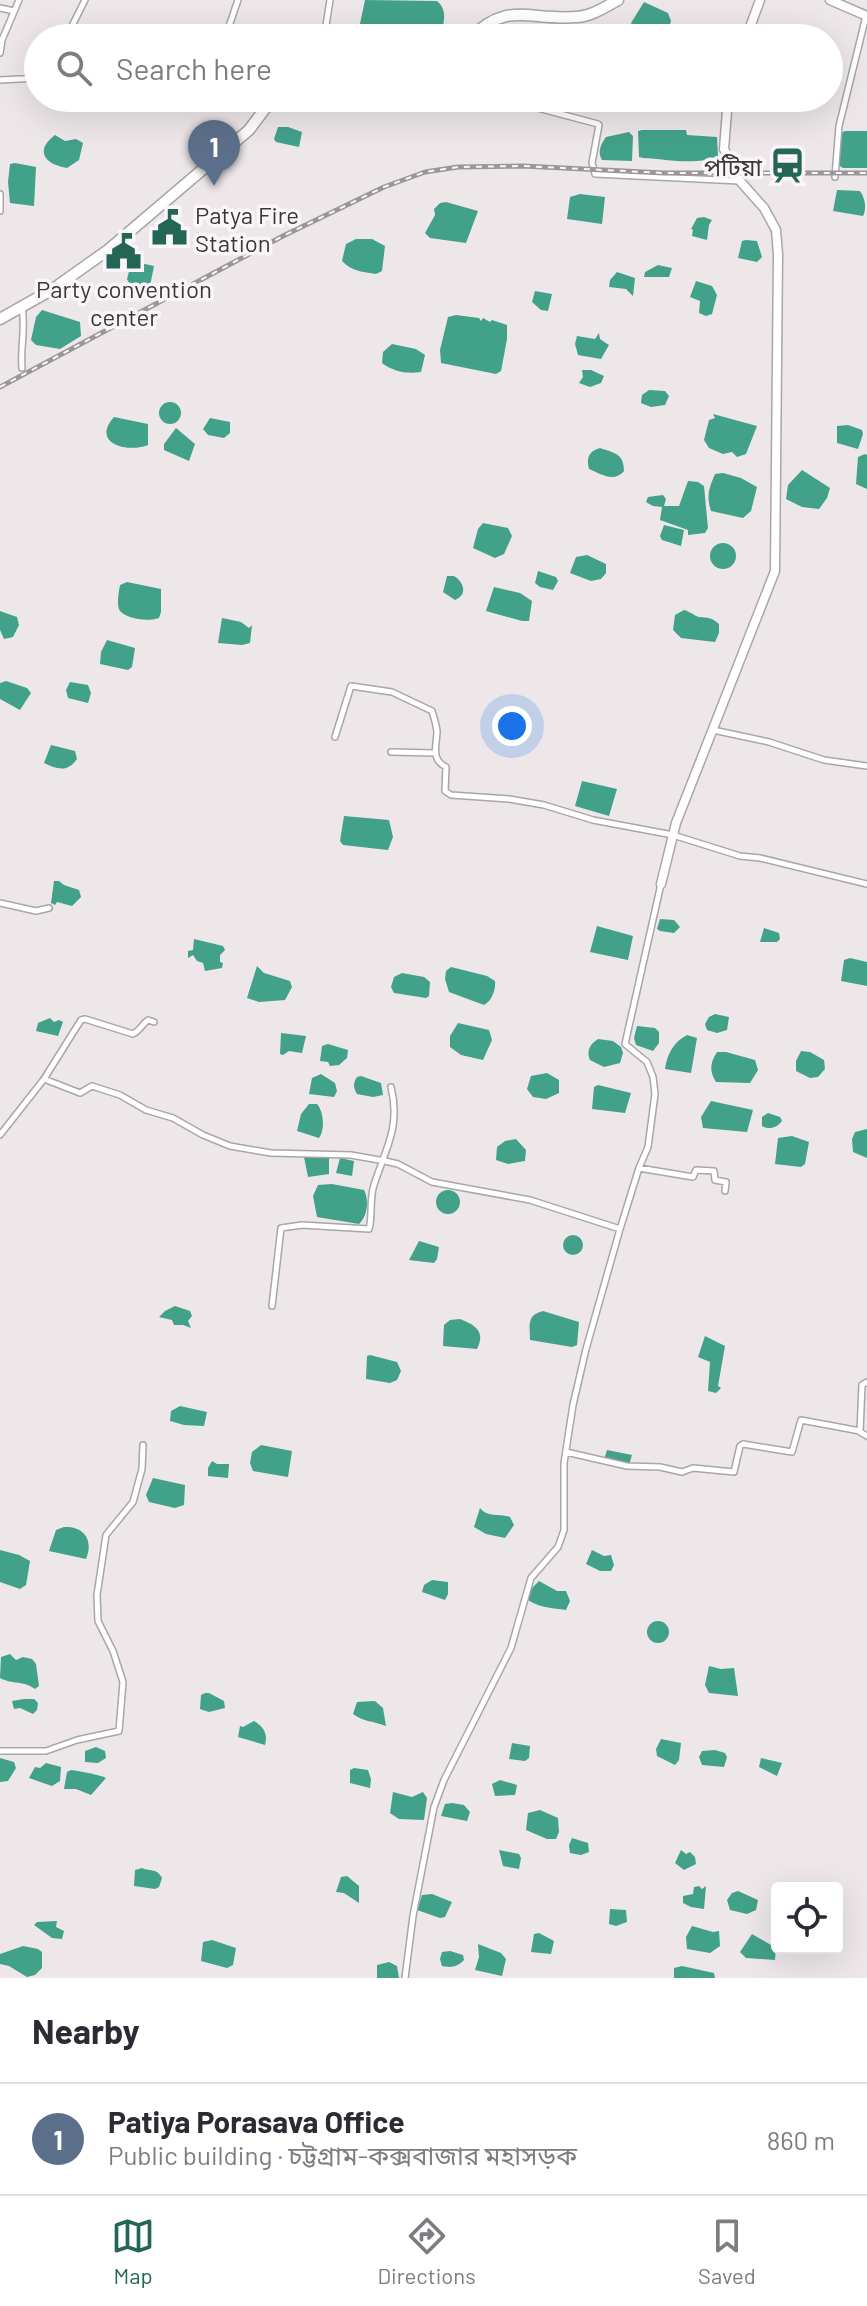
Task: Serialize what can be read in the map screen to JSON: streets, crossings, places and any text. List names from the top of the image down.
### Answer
{
  "places": {
    "station": ["পটিয়া"],
    "public building": ["Patya Fire Station", "Party convention center"]
  },
  "page": {
    "search": "Search here",
    "pins": "1",
    "heading": "Nearby",
    "list": [
      {
        "mark": "1",
        "name": "Patiya Porasava Office",
        "note": "Public building · চট্টগ্রাম-কক্সবাজার মহাসড়ক",
        "value": "860 m"
      }
    ],
    "nav": ["Map", "Directions", "Saved"]
  }
}
